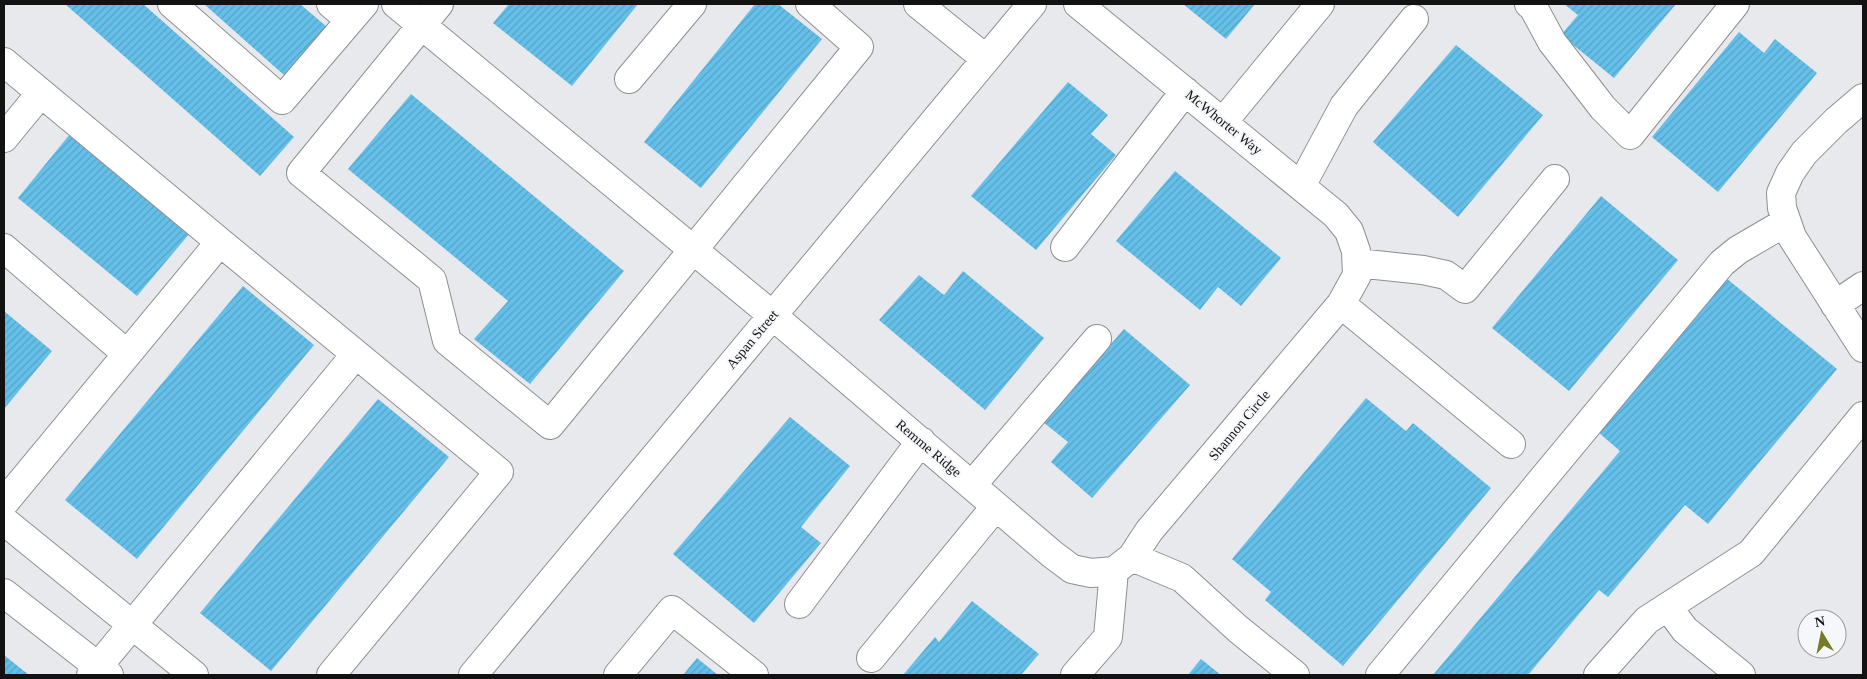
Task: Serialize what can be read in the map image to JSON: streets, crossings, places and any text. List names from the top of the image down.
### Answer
{
  "streets": {
    "street": [
      "McWhorter Way",
      "Aspan Street",
      "Shannon Circle",
      "Remme Ridge"
    ]
  },
  "crossings": [
    ["McWhorter Way", "Shannon Circle"],
    ["Aspan Street", "Remme Ridge"],
    ["Shannon Circle", "Remme Ridge"]
  ],
  "north": "top"
}
